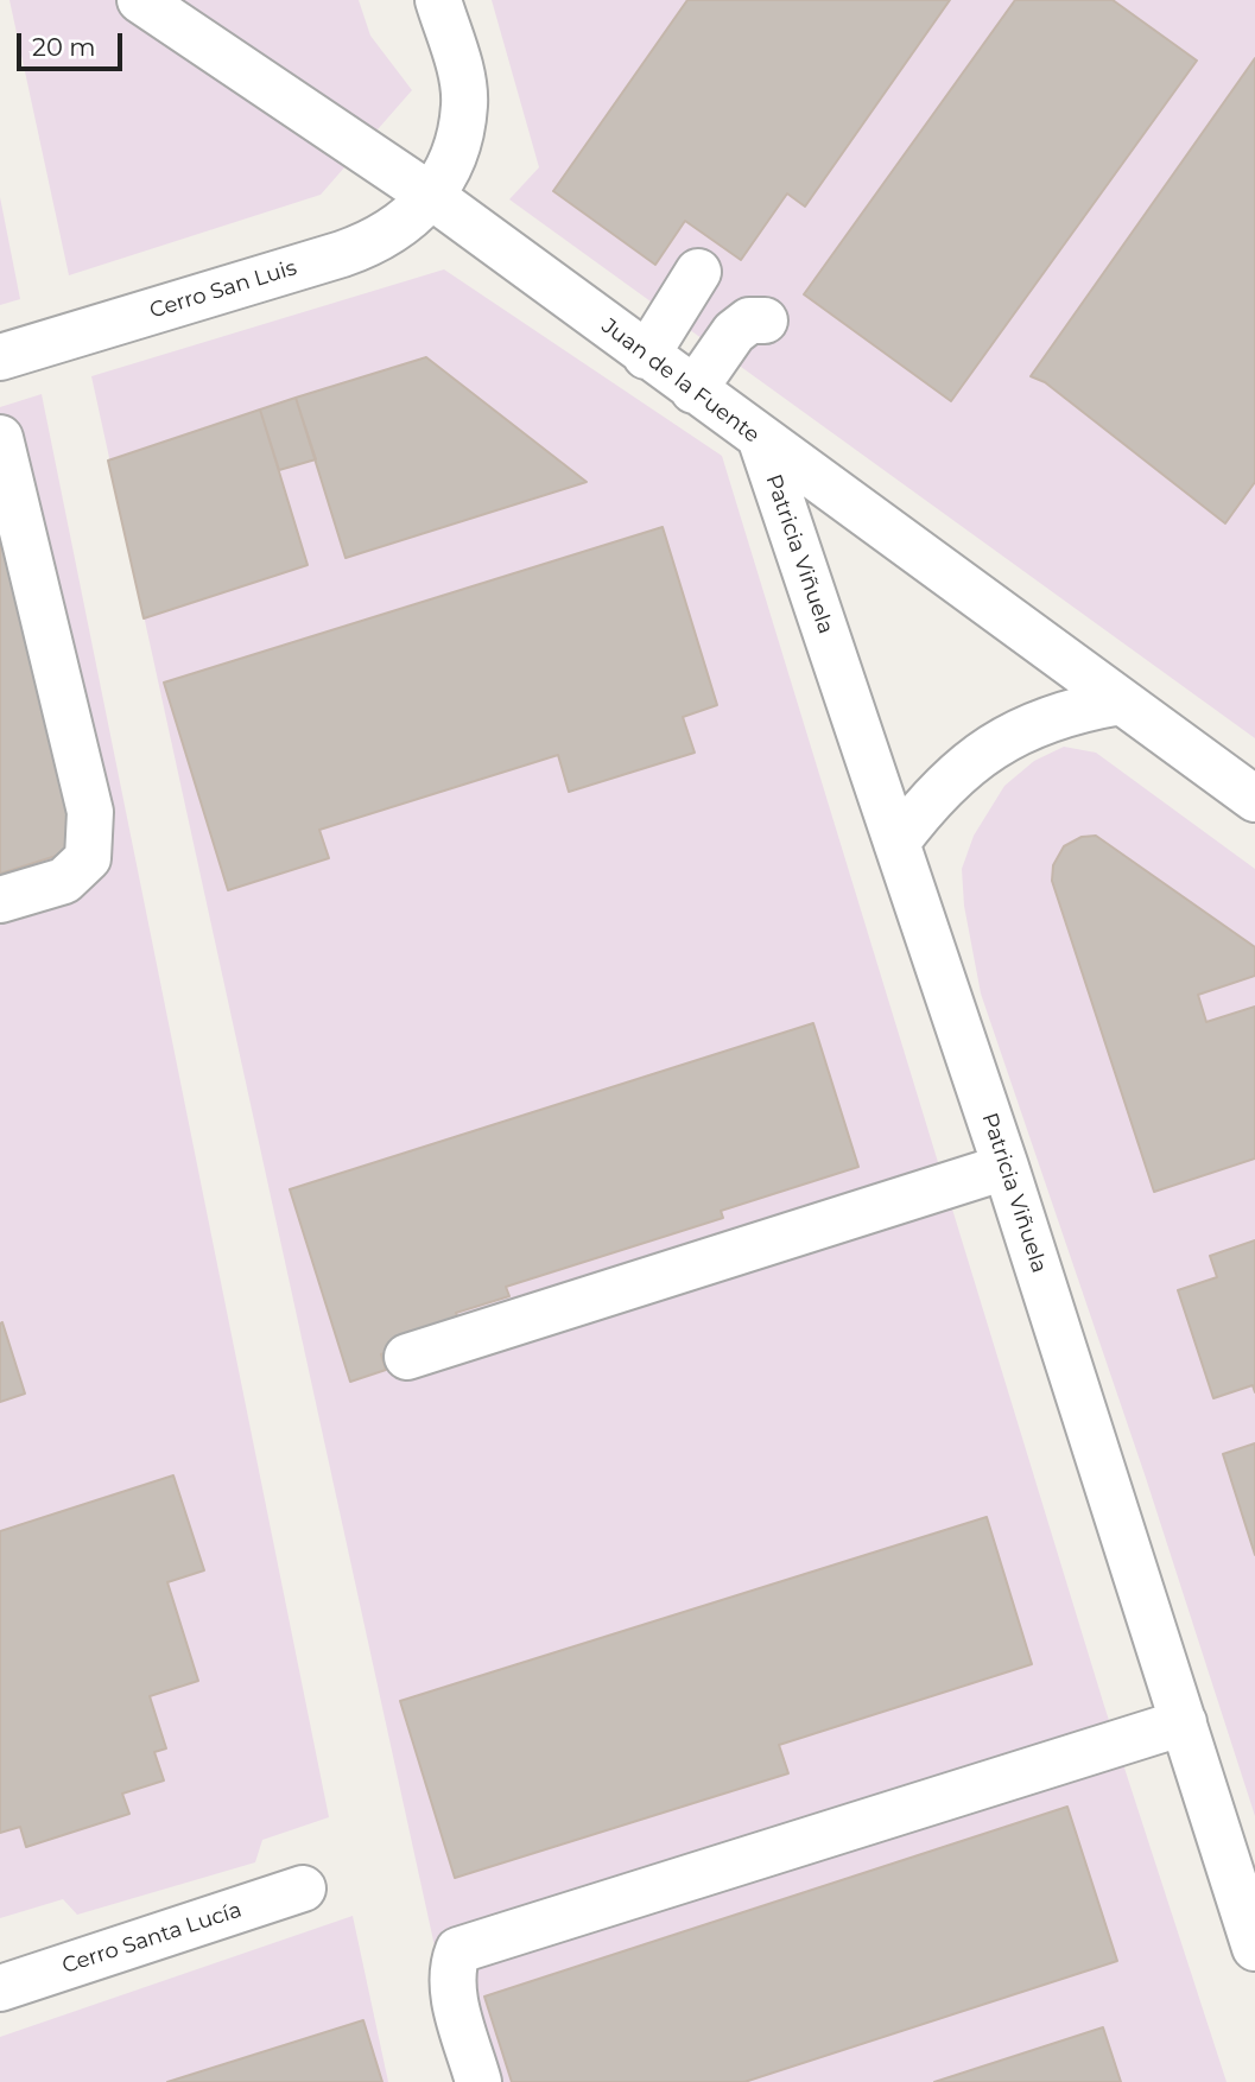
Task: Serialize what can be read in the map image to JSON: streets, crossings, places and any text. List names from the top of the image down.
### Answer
{
  "streets": {
    "street": [
      "Cerro San Luis",
      "Juan de la Fuente",
      "Patricia Viñuela",
      "Cerro Santa Lucía"
    ]
  },
  "crossings": [
    ["Cerro San Luis", "Juan de la Fuente"],
    ["Juan de la Fuente", "Patricia Viñuela"]
  ],
  "scale_bar": "20 m"
}
